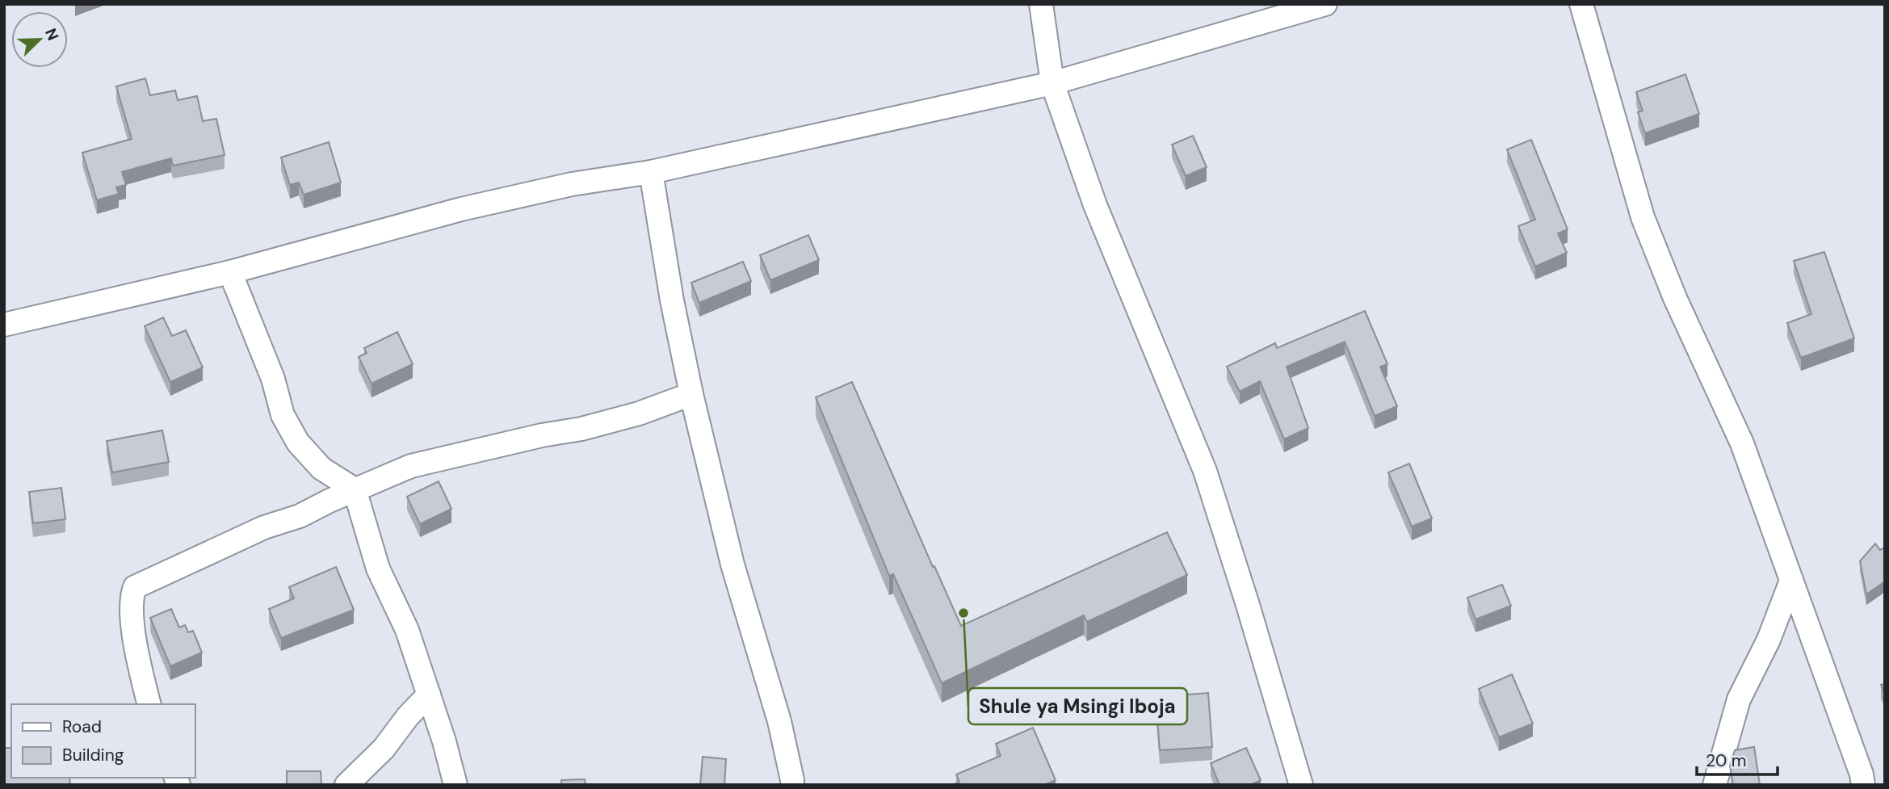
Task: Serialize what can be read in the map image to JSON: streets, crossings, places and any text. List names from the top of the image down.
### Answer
{
  "places": ["Shule ya Msingi Iboja"],
  "legend": ["Road", "Building"],
  "scale_bar": "20 m",
  "north": "top right"
}
